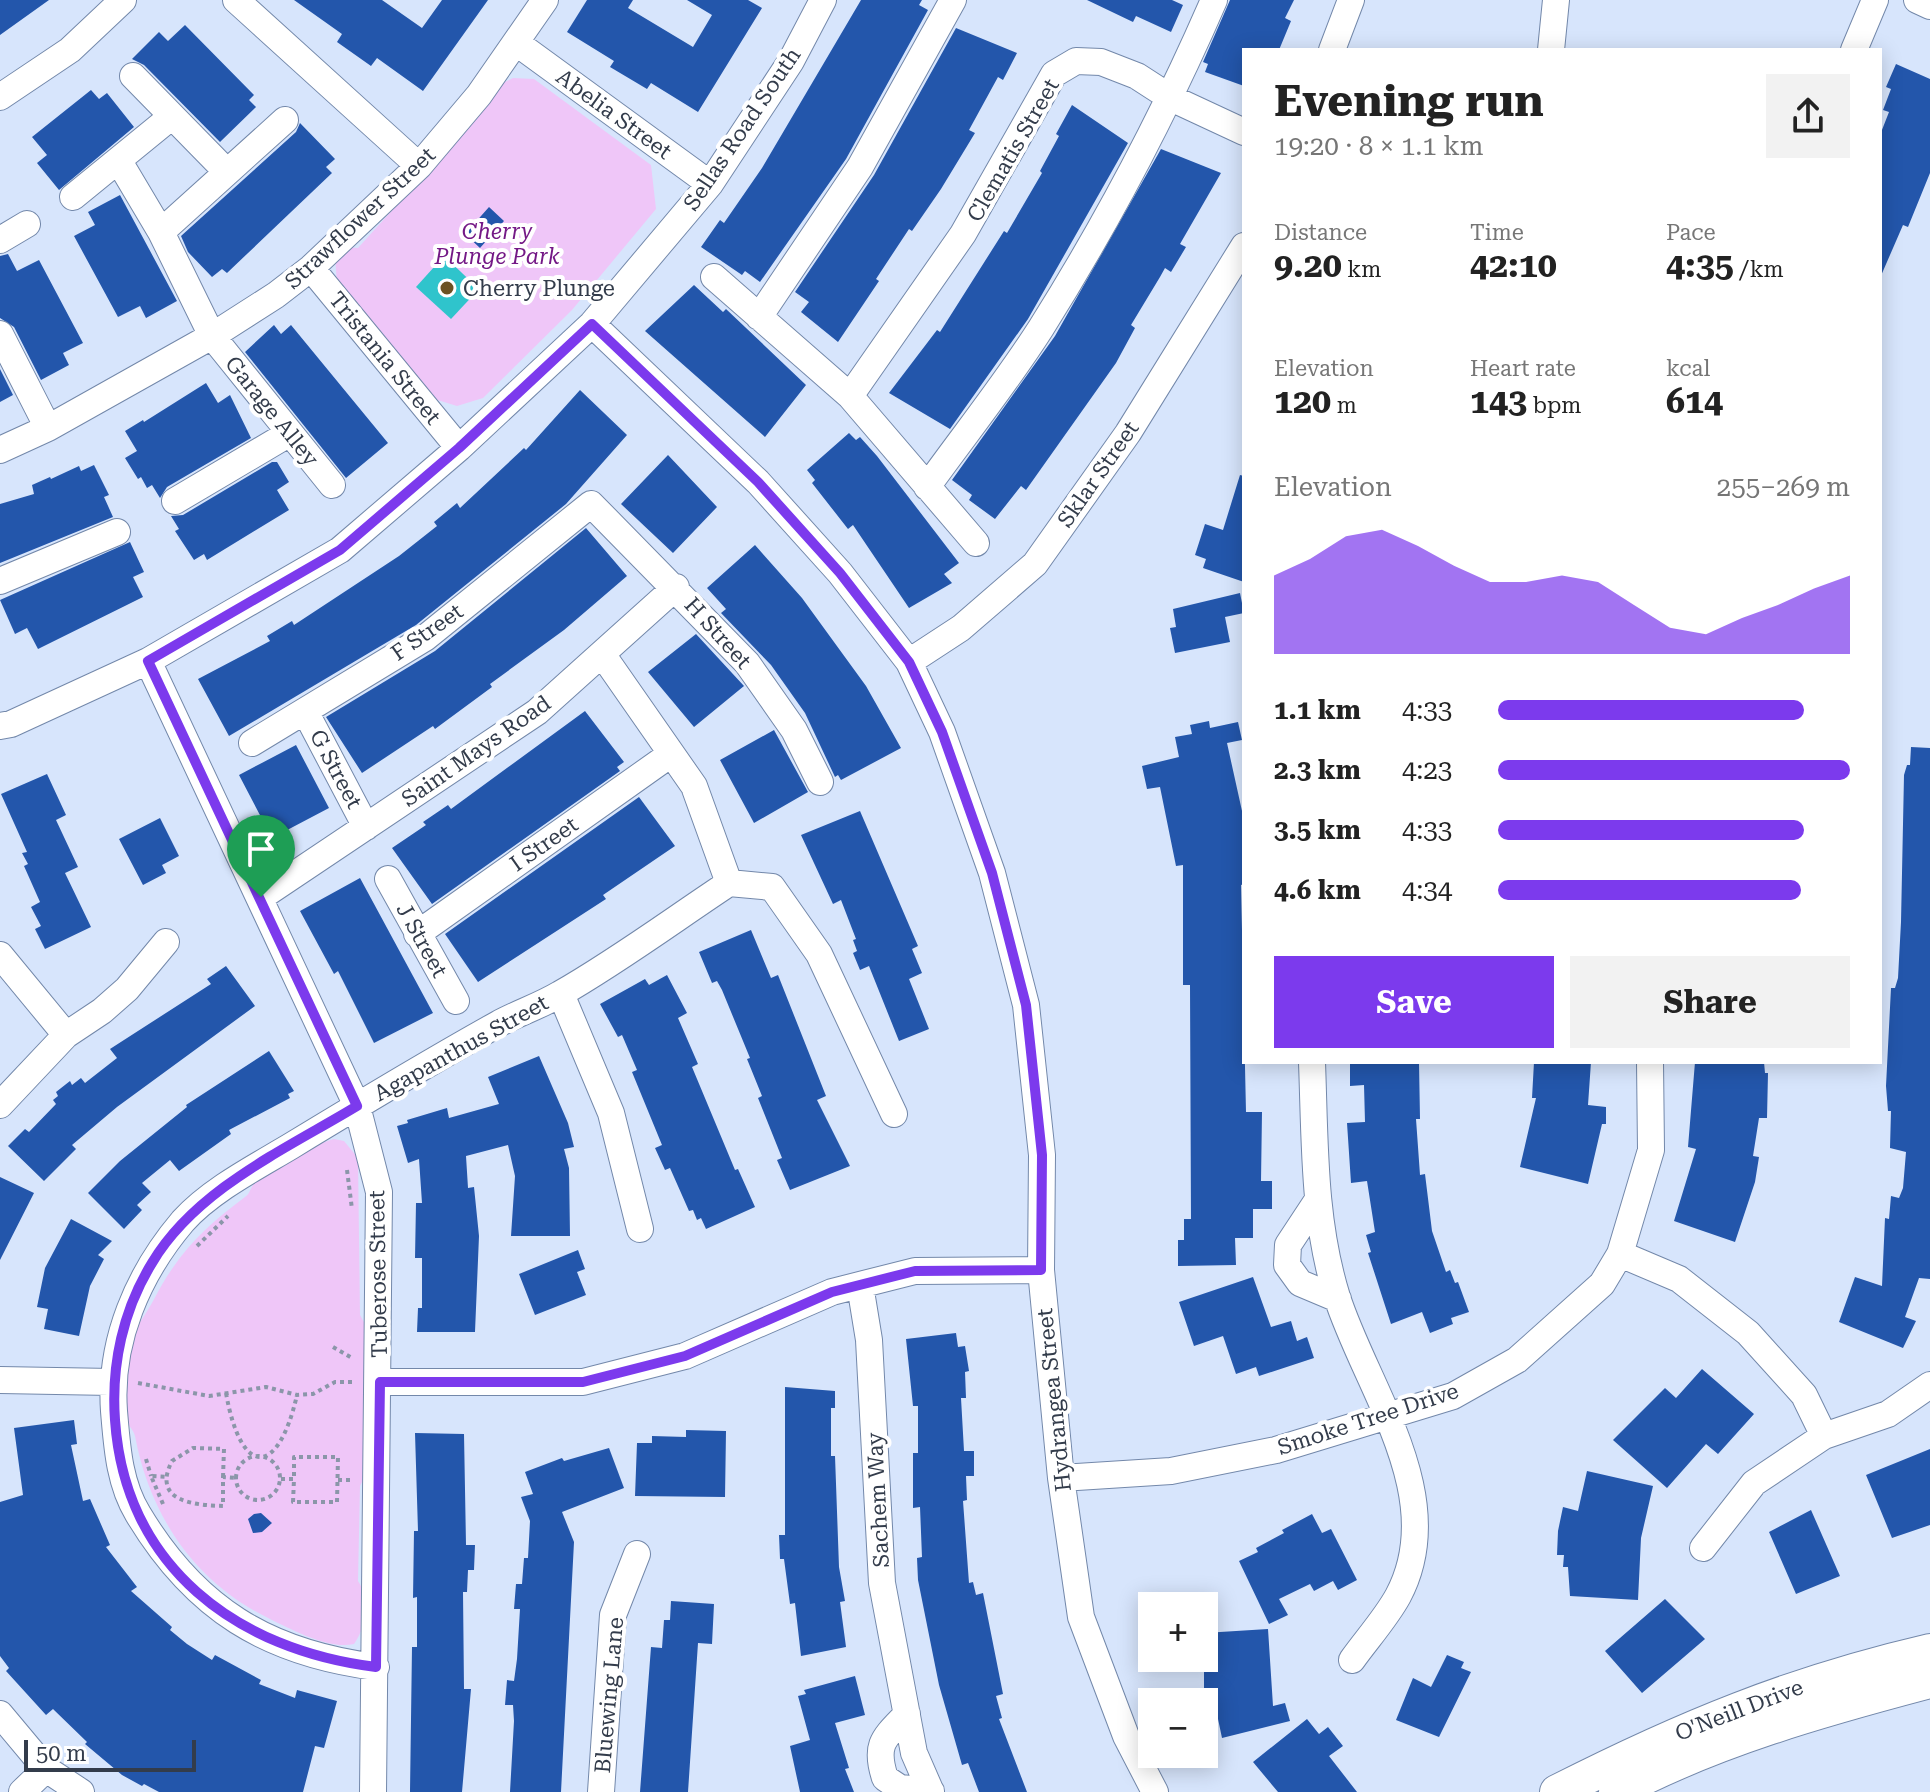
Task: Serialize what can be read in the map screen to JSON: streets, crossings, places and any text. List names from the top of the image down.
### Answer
{
  "streets": {
    "main road": ["O'Neill Drive"],
    "street": [
      "Abelia Street",
      "Sellas Road South",
      "Clematis Street",
      "Strawflower Street",
      "Tristania Street",
      "Garage Alley",
      "Sklar Street",
      "F Street",
      "H Street",
      "Saint Mays Road",
      "G Street",
      "I Street",
      "J Street",
      "Agapanthus Street",
      "Tuberose Street",
      "Hydrangea Street",
      "Smoke Tree Drive",
      "Sachem Way",
      "Bluewing Lane"
    ]
  },
  "crossings": [
    ["Abelia Street", "Sellas Road South"],
    ["Abelia Street", "Strawflower Street"],
    ["Sellas Road South", "Tristania Street"],
    ["Sellas Road South", "Tuberose Street"],
    ["Sellas Road South", "Hydrangea Street"],
    ["Strawflower Street", "Tristania Street"],
    ["Strawflower Street", "Garage Alley"],
    ["Sklar Street", "Hydrangea Street"],
    ["F Street", "H Street"],
    ["F Street", "G Street"],
    ["H Street", "Saint Mays Road"],
    ["Saint Mays Road", "G Street"],
    ["Saint Mays Road", "Tuberose Street"],
    ["I Street", "J Street"],
    ["Agapanthus Street", "Tuberose Street"],
    ["Hydrangea Street", "Smoke Tree Drive"]
  ],
  "parks": ["Cherry Plunge Park"],
  "places": ["Cherry Plunge"],
  "scale_bar": "50 m",
  "page": {
    "heading": ["Evening run", "19:20 · 8 × 1.1 km"],
    "stats": [
      ["Distance", "9.20 km"],
      ["Time", "42:10"],
      ["Pace", "4:35 /km"],
      ["Elevation", "120 m"],
      ["Heart rate", "143 bpm"],
      ["kcal", "614"]
    ],
    "chart": ["Elevation", "255–269 m"],
    "list": [
      {
        "name": "1.1 km",
        "note": "4:33"
      },
      {
        "name": "2.3 km",
        "note": "4:23"
      },
      {
        "name": "3.5 km",
        "note": "4:33"
      },
      {
        "name": "4.6 km",
        "note": "4:34"
      }
    ],
    "buttons": ["Save", "Share"],
    "map_buttons": ["+", "−"],
    "scale": "50 m"
  }
}
